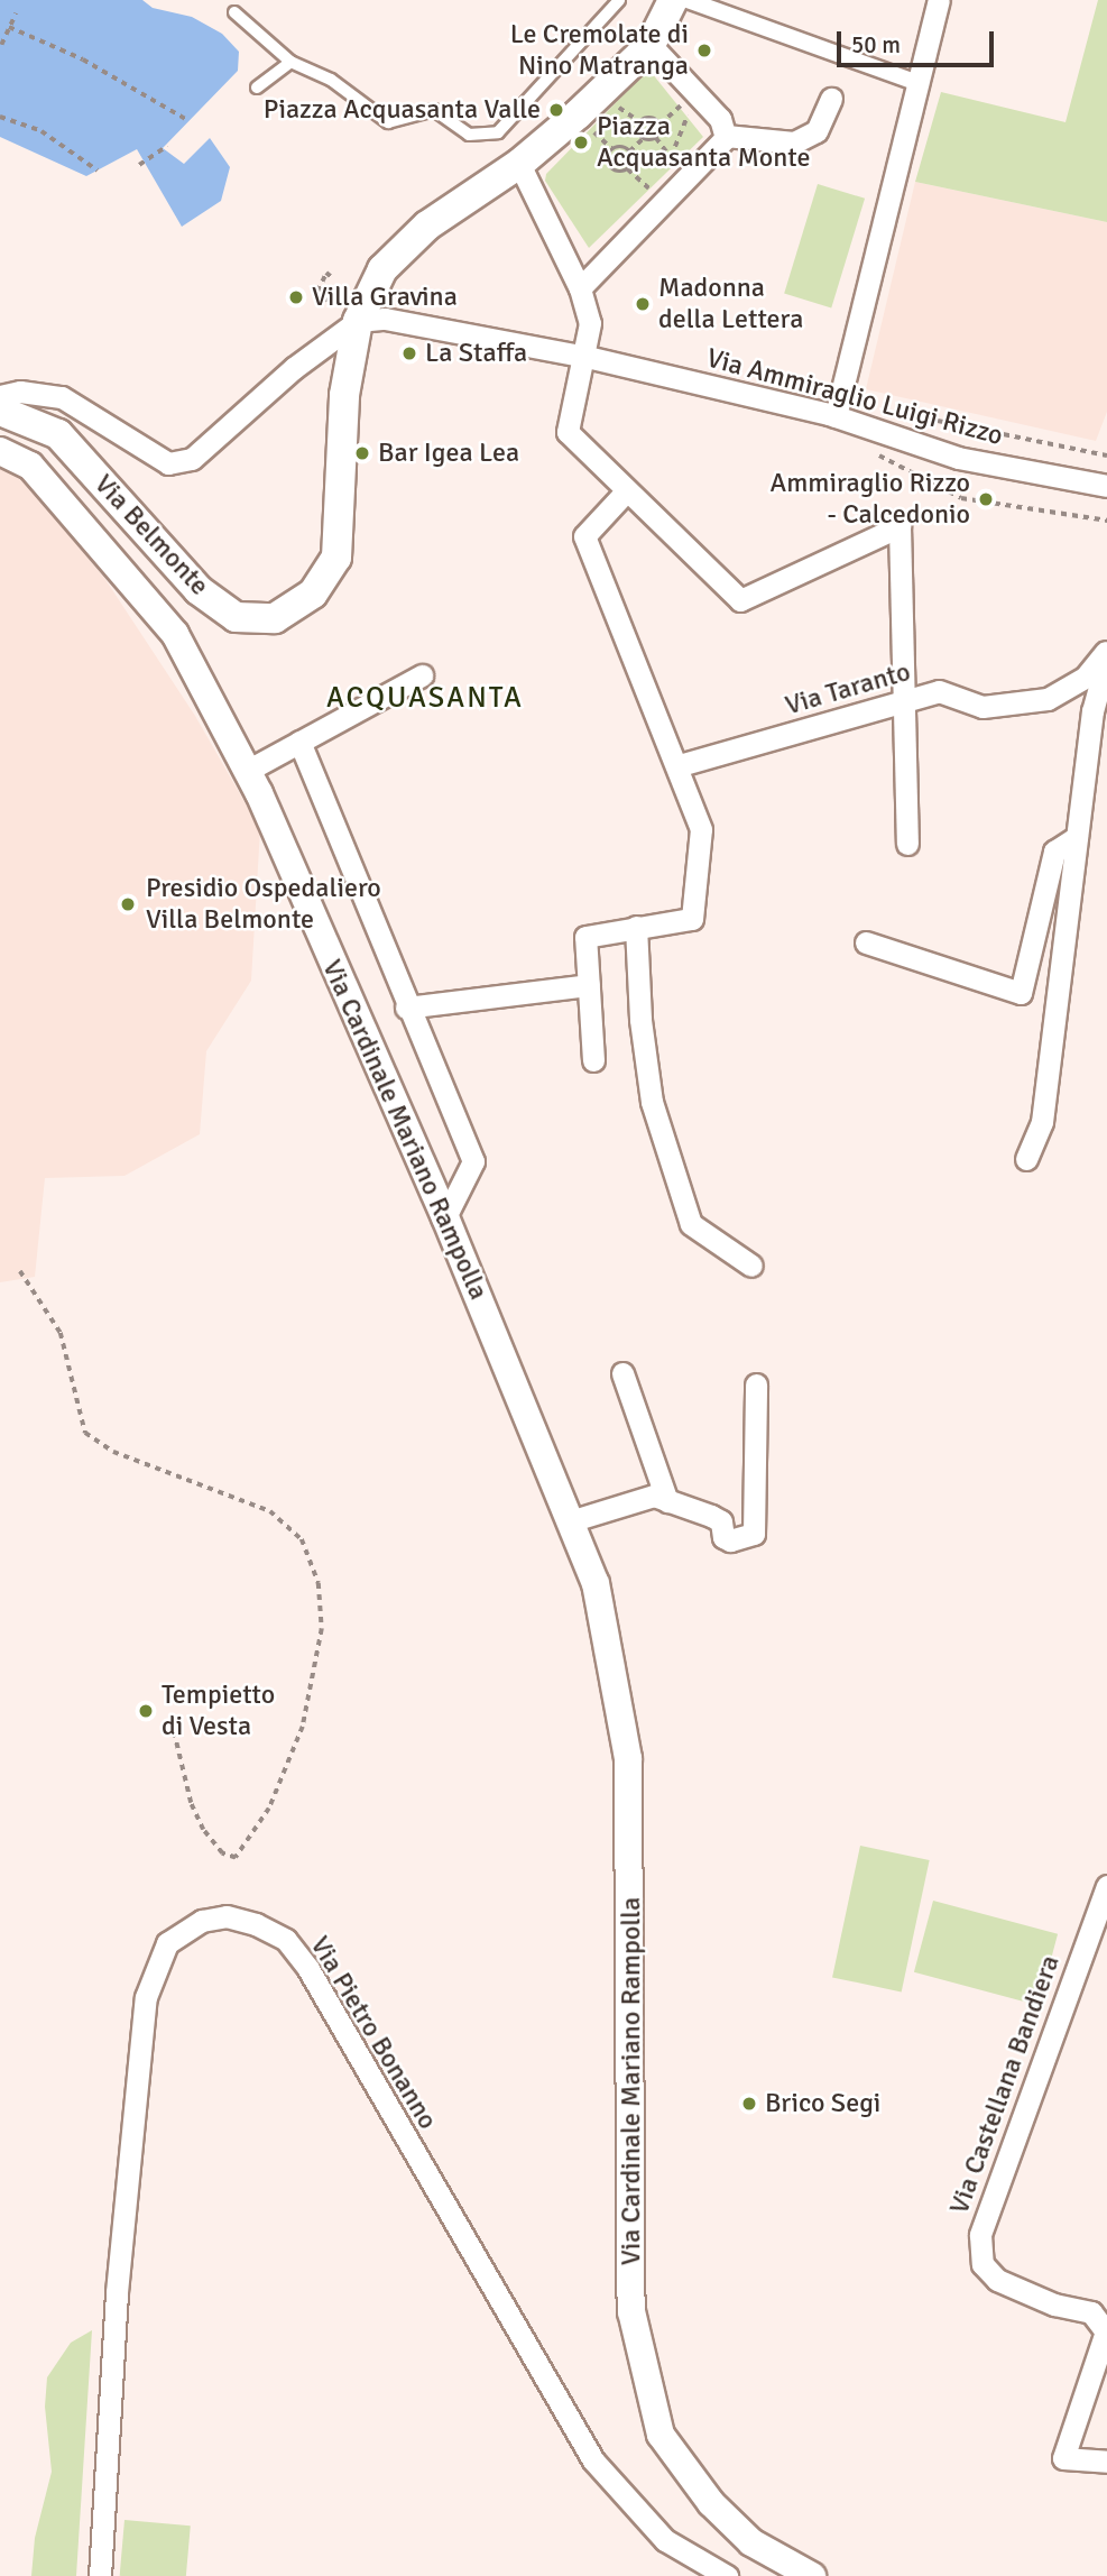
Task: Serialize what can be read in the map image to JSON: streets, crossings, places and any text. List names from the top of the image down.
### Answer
{
  "streets": {
    "main road": ["Via Belmonte"],
    "street": [
      "Via Ammiraglio Luigi Rizzo",
      "Via Taranto",
      "Via Cardinale Mariano Rampolla",
      "Via Pietro Bonanno",
      "Via Castellana Bandiera"
    ]
  },
  "crossings": [
    ["Via Ammiraglio Luigi Rizzo", "Via Belmonte"]
  ],
  "districts": ["ACQUASANTA"],
  "places": [
    "Le Cremolate di Nino Matranga",
    "Piazza Acquasanta Valle",
    "Piazza Acquasanta Monte",
    "Villa Gravina",
    "Madonna della Lettera",
    "La Staffa",
    "Bar Igea Lea",
    "Ammiraglio Rizzo - Calcedonio",
    "Presidio Ospedaliero Villa Belmonte",
    "Tempietto di Vesta",
    "Brico Segi"
  ],
  "scale_bar": "50 m"
}
